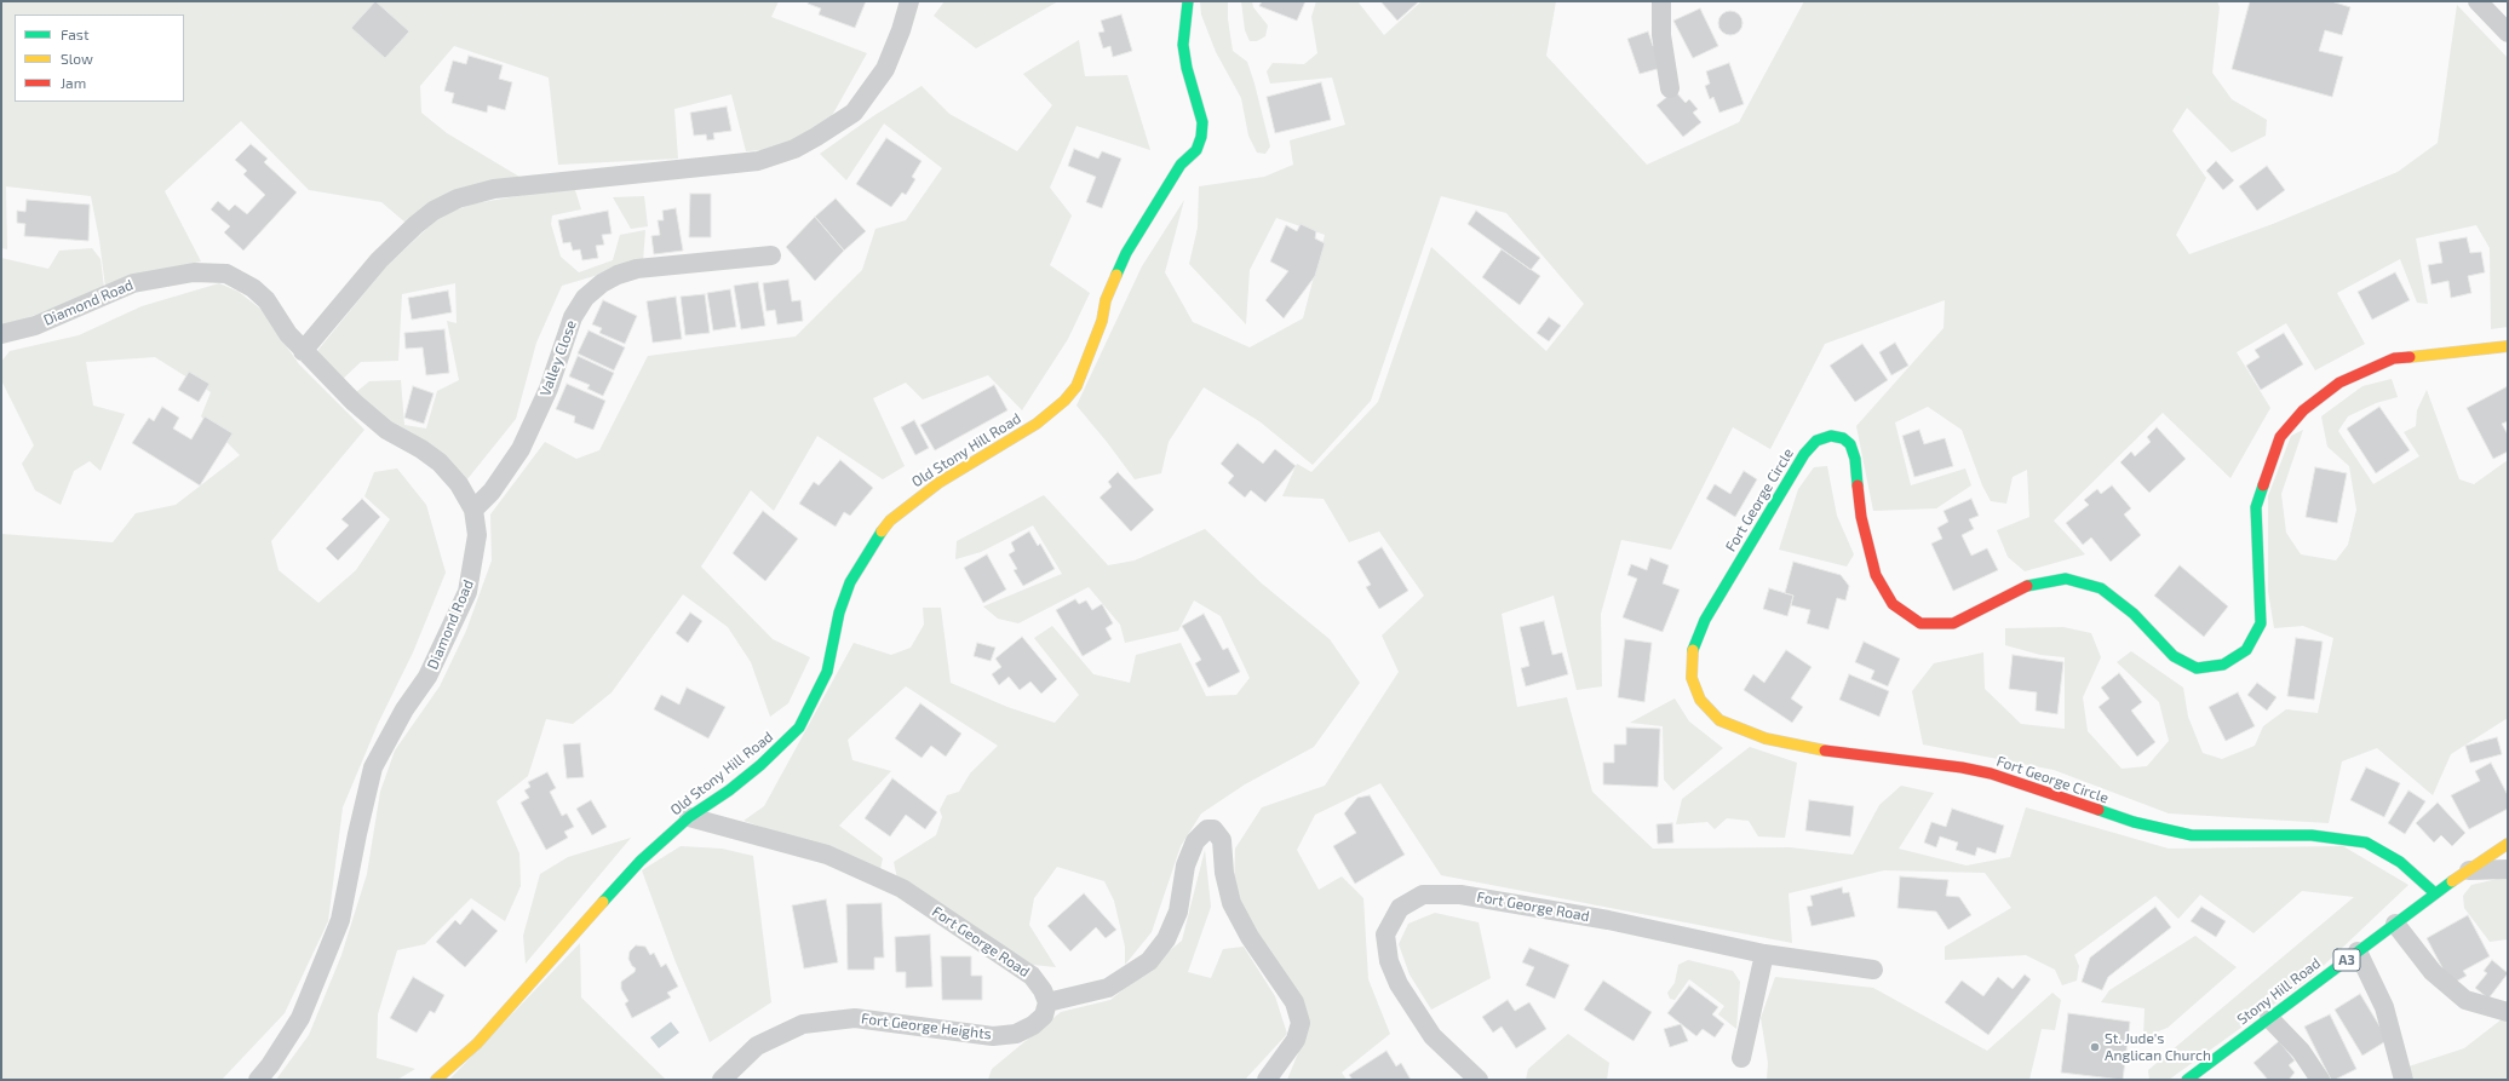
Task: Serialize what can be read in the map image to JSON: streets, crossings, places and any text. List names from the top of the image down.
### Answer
{
  "streets": {
    "street": [
      "Diamond Road",
      "Valley Close",
      "Old Stony Hill Road",
      "Fort George Circle",
      "Fort George Road",
      "A3",
      "Stony Hill Road",
      "Fort George Heights"
    ]
  },
  "crossings": [
    ["Diamond Road", "Valley Close"],
    ["Old Stony Hill Road", "Fort George Road"],
    ["Fort George Circle", "Stony Hill Road"],
    ["Fort George Road", "Fort George Heights"]
  ],
  "places": ["St. Jude's Anglican Church"],
  "legend": ["Fast", "Slow", "Jam"]
}
